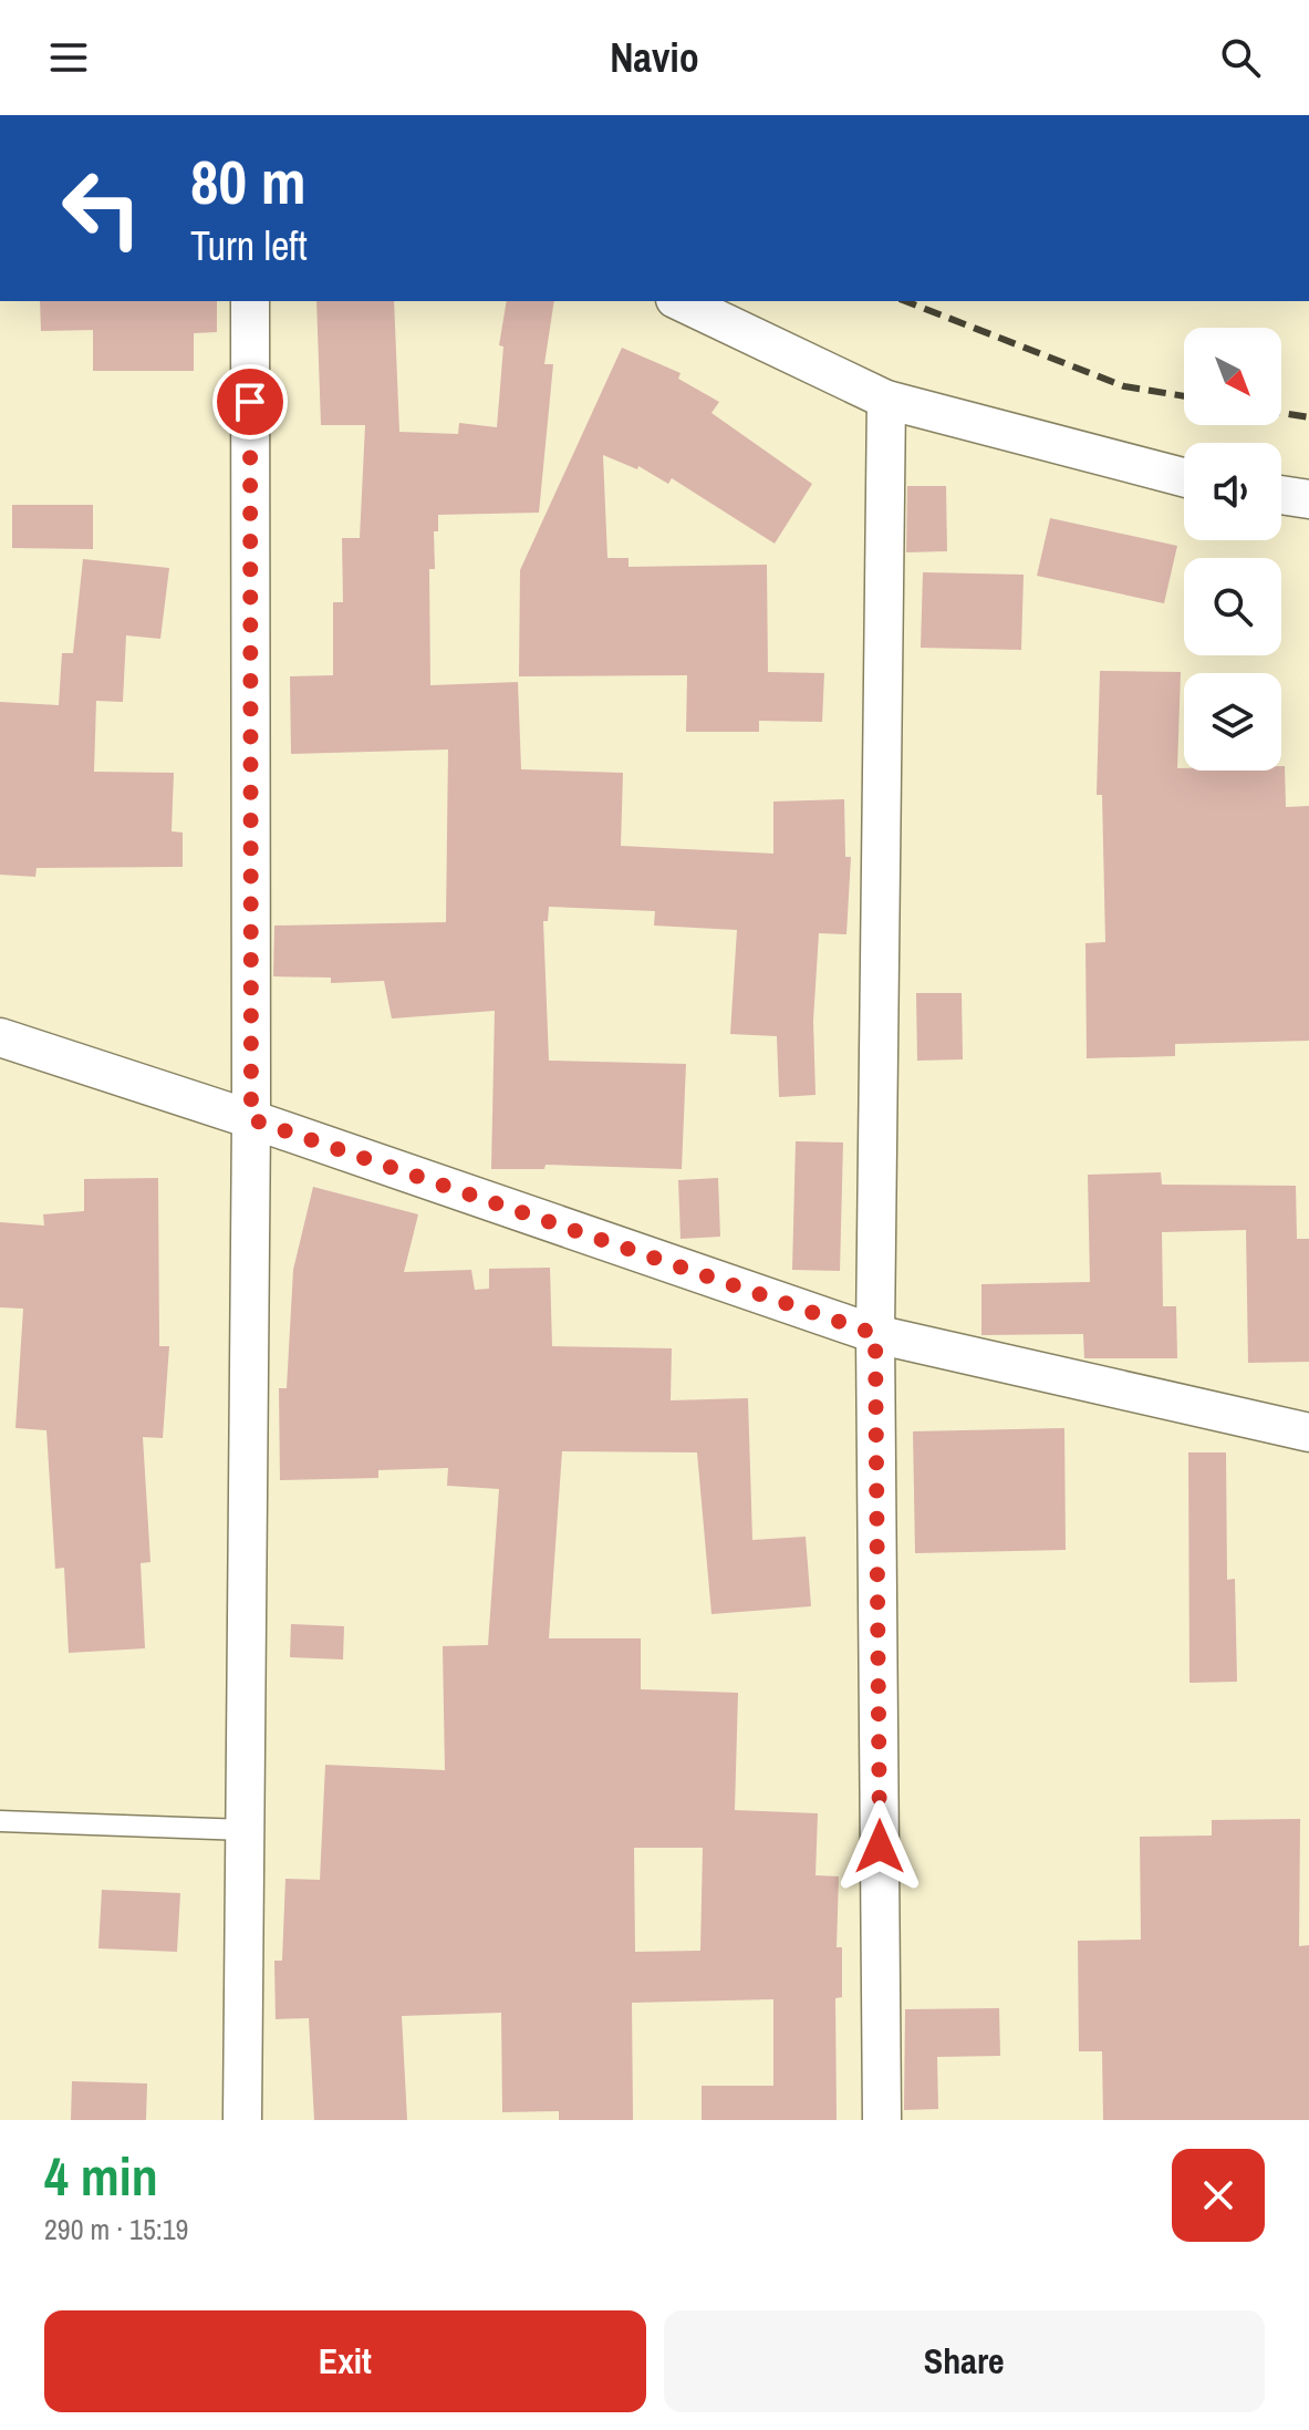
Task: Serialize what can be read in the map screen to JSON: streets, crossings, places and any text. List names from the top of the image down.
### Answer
{
  "north": "bottom right",
  "page": {
    "header": "Navio",
    "turn": ["80 m", "Turn left"],
    "heading": ["4 min", "290 m · 15:19"],
    "buttons": ["Exit", "Share"]
  }
}
